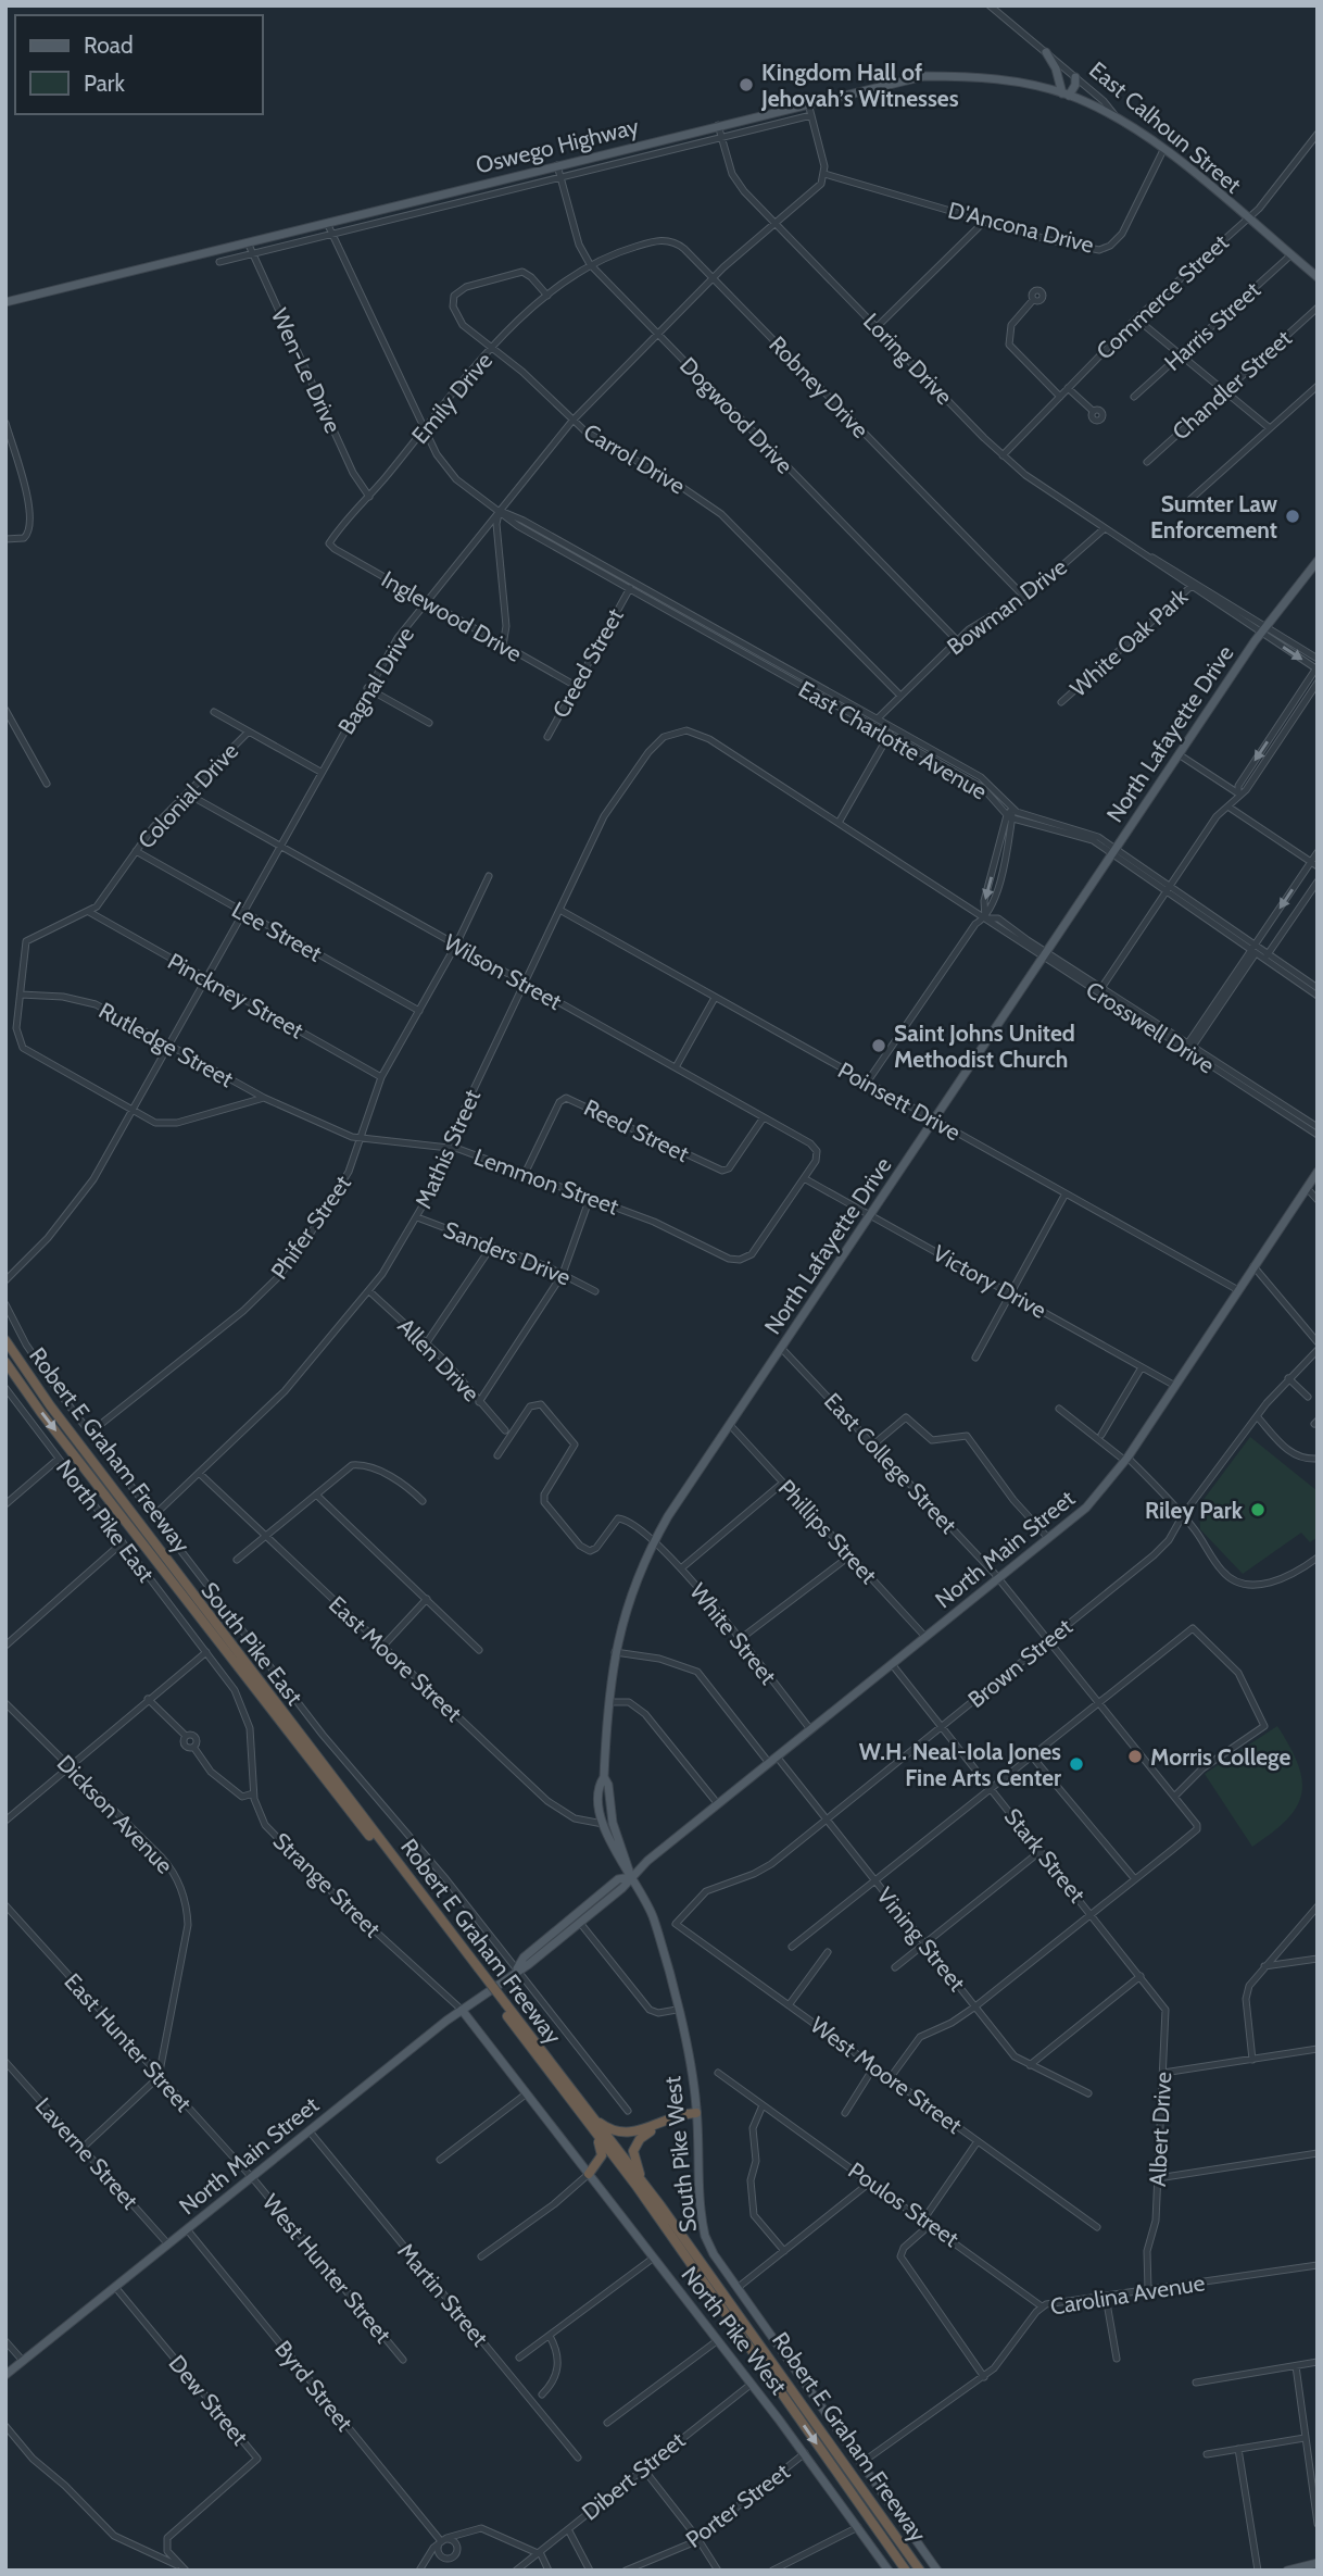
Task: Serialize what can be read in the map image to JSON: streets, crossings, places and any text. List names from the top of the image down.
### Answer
{
  "streets": {
    "highway": ["Robert E Graham Freeway"],
    "main road": [
      "East Calhoun Street",
      "Oswego Highway",
      "North Lafayette Drive",
      "North Main Street",
      "South Pike West",
      "North Pike West"
    ],
    "street": [
      "D'Ancona Drive",
      "Commerce Street",
      "Harris Street",
      "Loring Drive",
      "Wen-Le Drive",
      "Chandler Street",
      "Robney Drive",
      "Emily Drive",
      "Dogwood Drive",
      "Carrol Drive",
      "Bowman Drive",
      "Inglewood Drive",
      "White Oak Park",
      "Creed Street",
      "Bagnal Drive",
      "East Charlotte Avenue",
      "Colonial Drive",
      "Lee Street",
      "Wilson Street",
      "Pinckney Street",
      "Crosswell Drive",
      "Rutledge Street",
      "Poinsett Drive",
      "Reed Street",
      "Mathis Street",
      "Lemmon Street",
      "Phifer Street",
      "Sanders Drive",
      "Victory Drive",
      "Allen Drive",
      "East College Street",
      "North Pike East",
      "Phillips Street",
      "White Street",
      "South Pike East",
      "East Moore Street",
      "Brown Street",
      "Dickson Avenue",
      "Stark Street",
      "Strange Street",
      "Vining Street",
      "East Hunter Street",
      "West Moore Street",
      "Albert Drive",
      "Laverne Street",
      "Poulos Street",
      "West Hunter Street",
      "Martin Street",
      "Carolina Avenue",
      "Byrd Street",
      "Dew Street",
      "Dibert Street",
      "Porter Street"
    ]
  },
  "crossings": [
    ["East Calhoun Street", "Oswego Highway"],
    ["East Calhoun Street", "D'Ancona Drive"],
    ["East Calhoun Street", "Commerce Street"],
    ["East Calhoun Street", "Harris Street"],
    ["Oswego Highway", "Loring Drive"],
    ["Oswego Highway", "Wen-Le Drive"],
    ["Oswego Highway", "Dogwood Drive"],
    ["Oswego Highway", "East Charlotte Avenue"],
    ["D'Ancona Drive", "Bagnal Drive"],
    ["Commerce Street", "Loring Drive"],
    ["Loring Drive", "Bowman Drive"],
    ["Loring Drive", "White Oak Park"],
    ["Loring Drive", "Bagnal Drive"],
    ["Loring Drive", "North Lafayette Drive"],
    ["Wen-Le Drive", "Emily Drive"],
    ["Robney Drive", "Emily Drive"],
    ["Robney Drive", "Dogwood Drive"],
    ["Robney Drive", "Bowman Drive"],
    ["Robney Drive", "Bagnal Drive"],
    ["Emily Drive", "Dogwood Drive"],
    ["Emily Drive", "Carrol Drive"],
    ["Emily Drive", "Inglewood Drive"],
    ["Emily Drive", "East Charlotte Avenue"],
    ["Dogwood Drive", "Bowman Drive"],
    ["Dogwood Drive", "Bagnal Drive"],
    ["Carrol Drive", "Bowman Drive"],
    ["Carrol Drive", "Bagnal Drive"],
    ["Bowman Drive", "East Charlotte Avenue"],
    ["Inglewood Drive", "Creed Street"],
    ["Inglewood Drive", "Bagnal Drive"],
    ["Creed Street", "East Charlotte Avenue"],
    ["Bagnal Drive", "East Charlotte Avenue"],
    ["Bagnal Drive", "Lee Street"],
    ["Bagnal Drive", "Wilson Street"],
    ["Bagnal Drive", "Pinckney Street"],
    ["Bagnal Drive", "Rutledge Street"],
    ["North Lafayette Drive", "East Charlotte Avenue"],
    ["North Lafayette Drive", "Crosswell Drive"],
    ["North Lafayette Drive", "Poinsett Drive"],
    ["North Lafayette Drive", "Victory Drive"],
    ["North Lafayette Drive", "East College Street"],
    ["North Lafayette Drive", "Phillips Street"],
    ["North Lafayette Drive", "North Main Street"],
    ["North Lafayette Drive", "White Street"],
    ["North Lafayette Drive", "East Moore Street"],
    ["North Lafayette Drive", "Vining Street"],
    ["North Lafayette Drive", "South Pike West"],
    ["Colonial Drive", "Lee Street"],
    ["Colonial Drive", "Wilson Street"],
    ["Colonial Drive", "Pinckney Street"],
    ["Colonial Drive", "Rutledge Street"],
    ["Lee Street", "Phifer Street"],
    ["Wilson Street", "Reed Street"],
    ["Wilson Street", "Mathis Street"],
    ["Wilson Street", "Lemmon Street"],
    ["Wilson Street", "Phifer Street"],
    ["Wilson Street", "Victory Drive"],
    ["Pinckney Street", "Phifer Street"],
    ["Crosswell Drive", "Mathis Street"],
    ["Rutledge Street", "Lemmon Street"],
    ["Poinsett Drive", "Mathis Street"],
    ["Poinsett Drive", "North Main Street"],
    ["Reed Street", "Lemmon Street"],
    ["Mathis Street", "Lemmon Street"],
    ["Mathis Street", "Sanders Drive"],
    ["Mathis Street", "Allen Drive"],
    ["Mathis Street", "South Pike East"],
    ["Mathis Street", "East Moore Street"],
    ["Lemmon Street", "Phifer Street"],
    ["Lemmon Street", "Victory Drive"],
    ["Phifer Street", "South Pike East"],
    ["Victory Drive", "North Main Street"],
    ["East College Street", "North Main Street"],
    ["East College Street", "Brown Street"],
    ["North Pike East", "Strange Street"],
    ["Phillips Street", "North Main Street"],
    ["North Main Street", "White Street"],
    ["North Main Street", "South Pike East"],
    ["North Main Street", "Stark Street"],
    ["North Main Street", "Strange Street"],
    ["North Main Street", "Vining Street"],
    ["North Main Street", "East Hunter Street"],
    ["North Main Street", "Laverne Street"],
    ["North Main Street", "South Pike West"],
    ["North Main Street", "West Hunter Street"],
    ["North Main Street", "Martin Street"],
    ["North Main Street", "North Pike West"],
    ["North Main Street", "Byrd Street"],
    ["North Main Street", "Dew Street"],
    ["Brown Street", "Stark Street"],
    ["Brown Street", "Vining Street"],
    ["Brown Street", "West Moore Street"],
    ["Dickson Avenue", "East Hunter Street"],
    ["Stark Street", "Albert Drive"],
    ["Strange Street", "North Pike West"],
    ["East Hunter Street", "West Hunter Street"],
    ["Albert Drive", "Carolina Avenue"],
    ["South Pike West", "Carolina Avenue"],
    ["Poulos Street", "Carolina Avenue"],
    ["North Pike West", "Dibert Street"],
    ["North Pike West", "Porter Street"]
  ],
  "places": [
    "Kingdom Hall of Jehovah’s Witnesses",
    "Sumter Law Enforcement",
    "Saint Johns United Methodist Church",
    "Riley Park",
    "Morris College",
    "W.H. Neal-Iola Jones Fine Arts Center"
  ],
  "legend": ["Road", "Park"]
}
